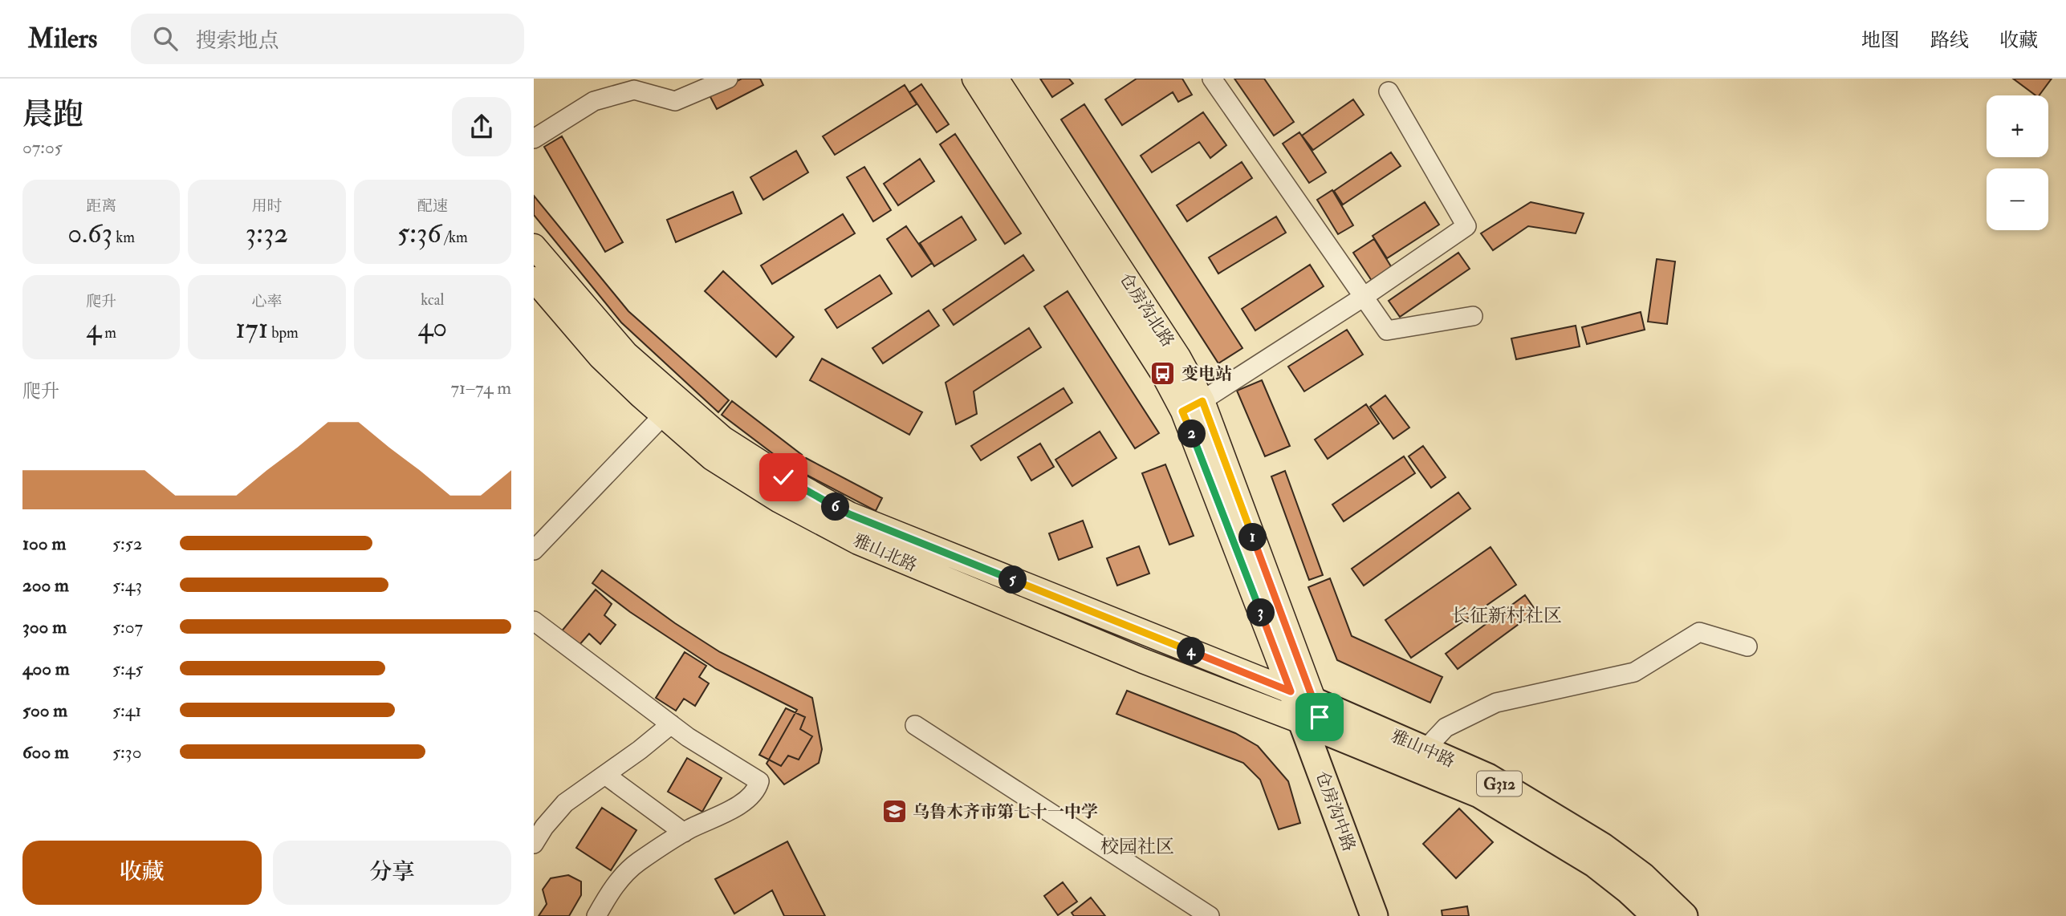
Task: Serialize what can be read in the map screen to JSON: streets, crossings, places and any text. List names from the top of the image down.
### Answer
{
  "streets": {
    "highway": ["雅山中路", "G312", "仓房沟中路"],
    "main road": ["仓房沟北路", "雅山北路"]
  },
  "crossings": [
    ["仓房沟北路", "雅山北路"],
    ["仓房沟北路", "雅山中路"],
    ["仓房沟北路", "仓房沟中路"],
    ["雅山北路", "雅山中路"],
    ["雅山北路", "仓房沟中路"],
    ["雅山中路", "仓房沟中路"]
  ],
  "districts": ["长征新村社区", "校园社区"],
  "places": {
    "bus stop": ["变电站"],
    "school or university": ["乌鲁木齐市第七十一中学"]
  },
  "page": {
    "header": "Milers",
    "search": "搜索地点",
    "nav": ["地图", "路线", "收藏"],
    "heading": ["晨跑", "07:05"],
    "map_buttons": ["+", "−"],
    "stats": [
      ["距离", "0.63 km"],
      ["用时", "3:32"],
      ["配速", "5:36 /km"],
      ["爬升", "4 m"],
      ["心率", "171 bpm"],
      ["kcal", "40"]
    ],
    "chart": ["爬升", "71–74 m"],
    "pins": [
      "2",
      "6",
      "1",
      "5",
      "3",
      "4"
    ],
    "list": [
      {
        "name": "100 m",
        "note": "5:52"
      },
      {
        "name": "200 m",
        "note": "5:43"
      },
      {
        "name": "300 m",
        "note": "5:07"
      },
      {
        "name": "400 m",
        "note": "5:45"
      },
      {
        "name": "500 m",
        "note": "5:41"
      },
      {
        "name": "600 m",
        "note": "5:30"
      }
    ],
    "buttons": ["收藏", "分享"]
  }
}
